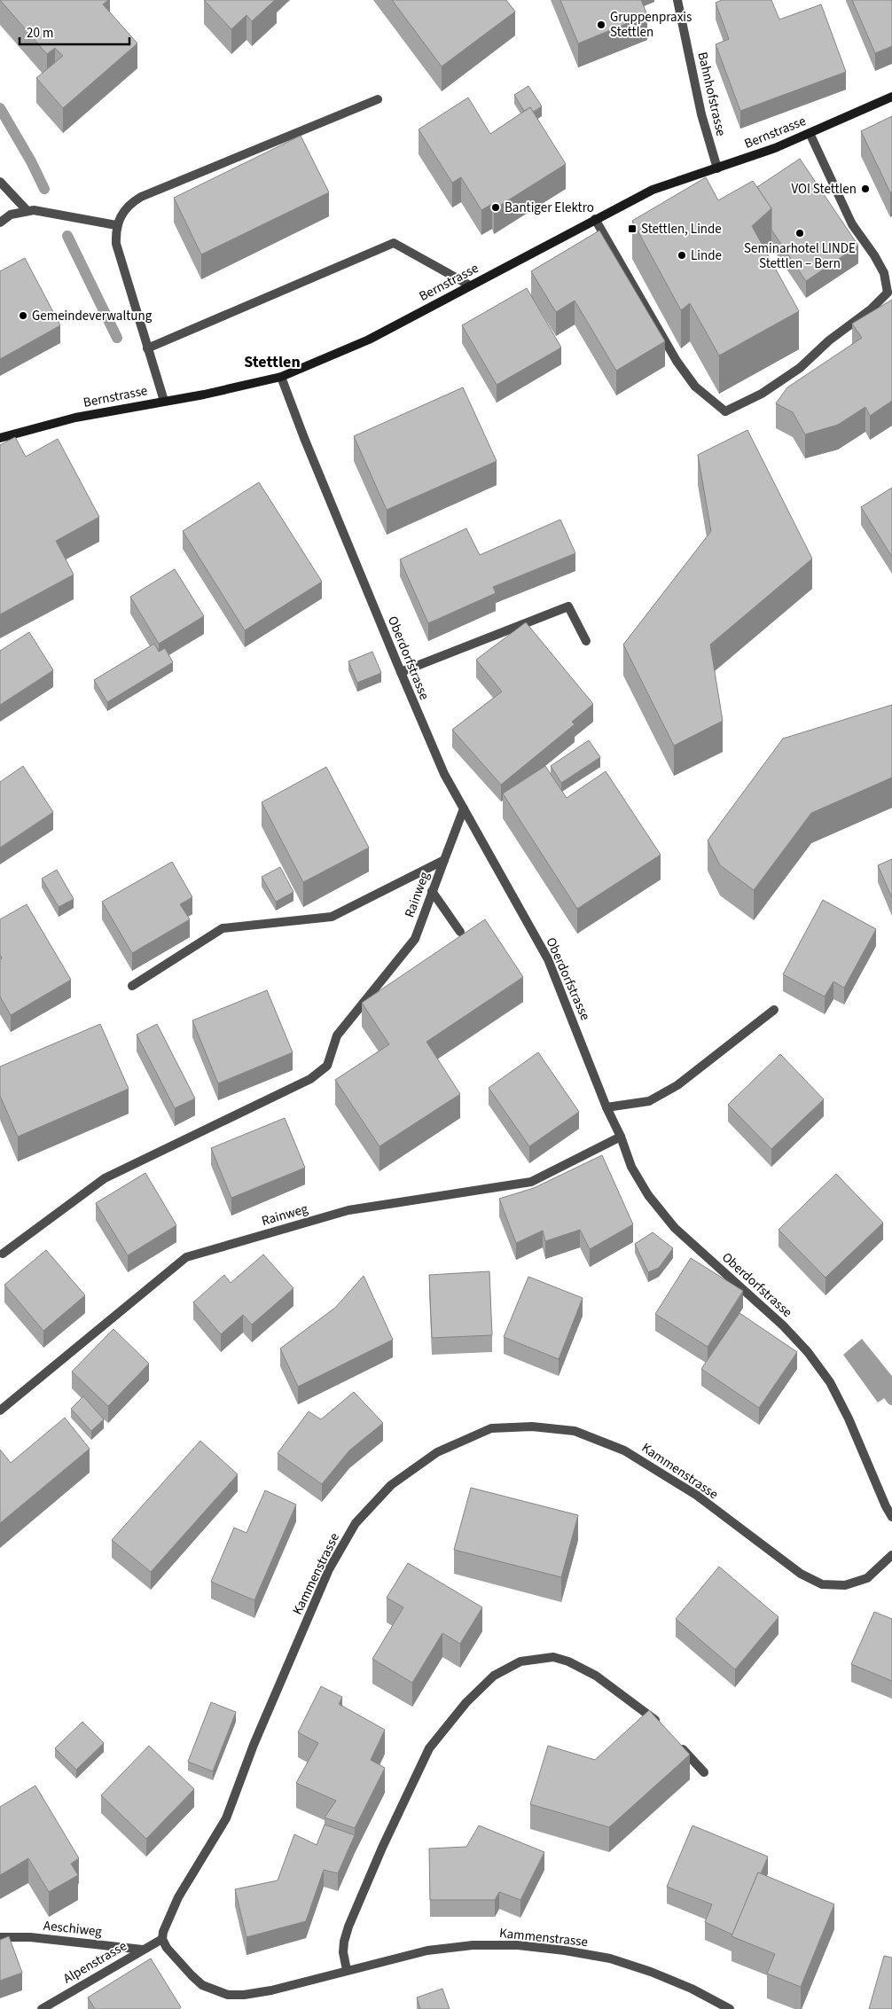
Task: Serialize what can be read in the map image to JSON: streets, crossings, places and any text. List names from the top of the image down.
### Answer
{
  "streets": {
    "main road": ["Bernstrasse"],
    "street": [
      "Bahnhofstrasse",
      "Oberdorfstrasse",
      "Rainweg",
      "Kammenstrasse",
      "Aeschiweg",
      "Alpenstrasse"
    ]
  },
  "crossings": [
    ["Bahnhofstrasse", "Bernstrasse"],
    ["Bernstrasse", "Oberdorfstrasse"],
    ["Oberdorfstrasse", "Rainweg"],
    ["Kammenstrasse", "Alpenstrasse"],
    ["Aeschiweg", "Alpenstrasse"]
  ],
  "districts": ["Stettlen"],
  "places": {
    "other": [
      "Gruppenpraxis Stettlen",
      "VOI Stettlen",
      "Bantiger Elektro",
      "Seminarhotel LINDE Stettlen – Bern",
      "Linde",
      "Gemeindeverwaltung"
    ],
    "transit": ["Stettlen, Linde"]
  },
  "scale_bar": "20 m"
}
